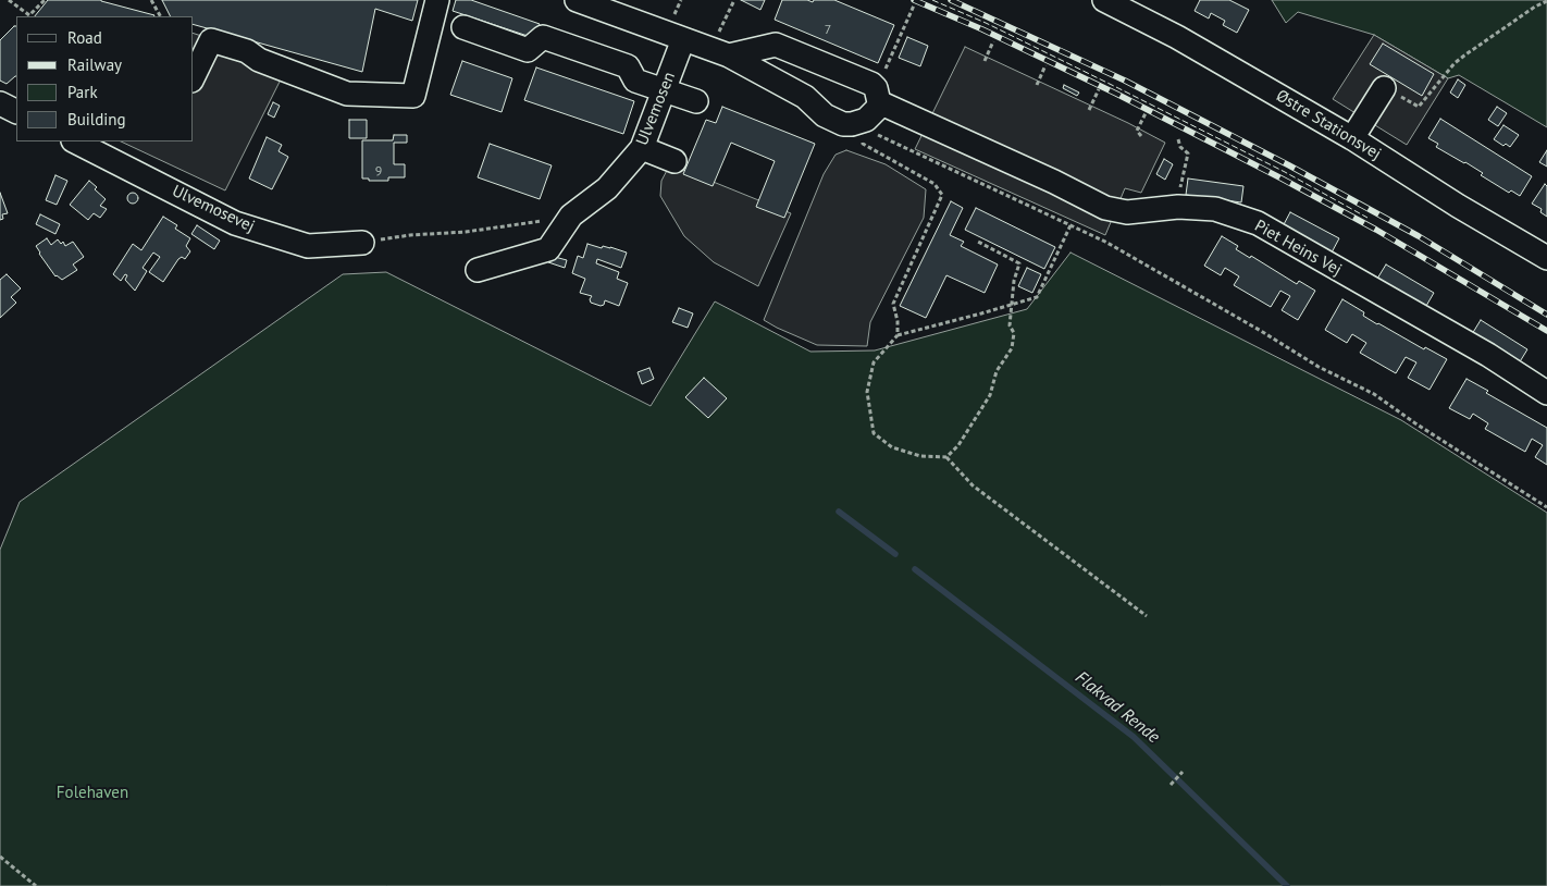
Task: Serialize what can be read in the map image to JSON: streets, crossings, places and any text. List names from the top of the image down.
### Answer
{
  "streets": {
    "street": [
      "Ulvemosen",
      "Østre Stationsvej",
      "Ulvemosevej",
      "Piet Heins Vej"
    ]
  },
  "water": ["Flakvad Rende"],
  "parks": ["Folehaven"],
  "house_numbers": ["7", "9"],
  "legend": [
    "Road",
    "Railway",
    "Park",
    "Building"
  ]
}
